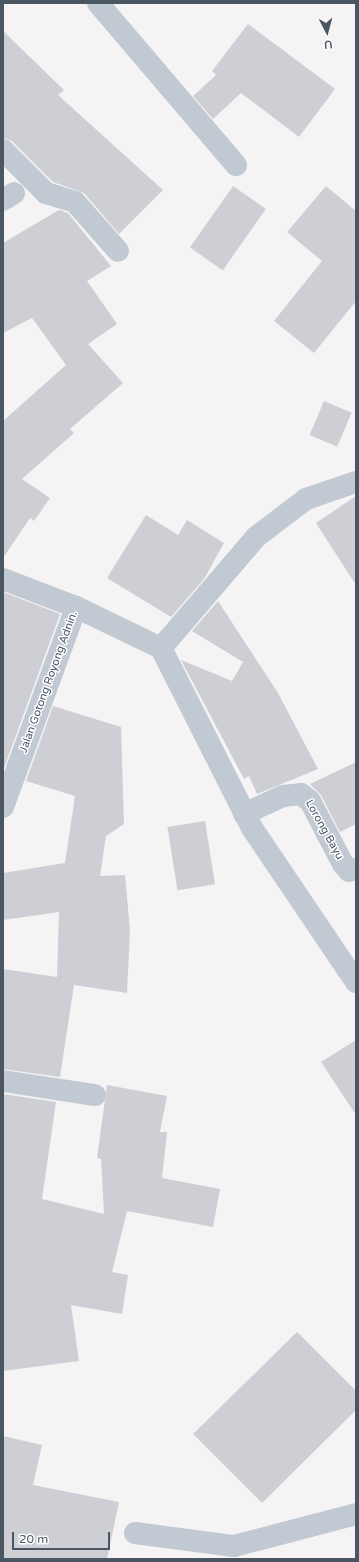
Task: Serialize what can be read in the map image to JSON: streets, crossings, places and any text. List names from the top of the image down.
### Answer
{
  "streets": {
    "street": ["Jalan Gotong Royong Adnin.", "Lorong Bayu"]
  },
  "scale_bar": "20 m",
  "north": "bottom"
}
